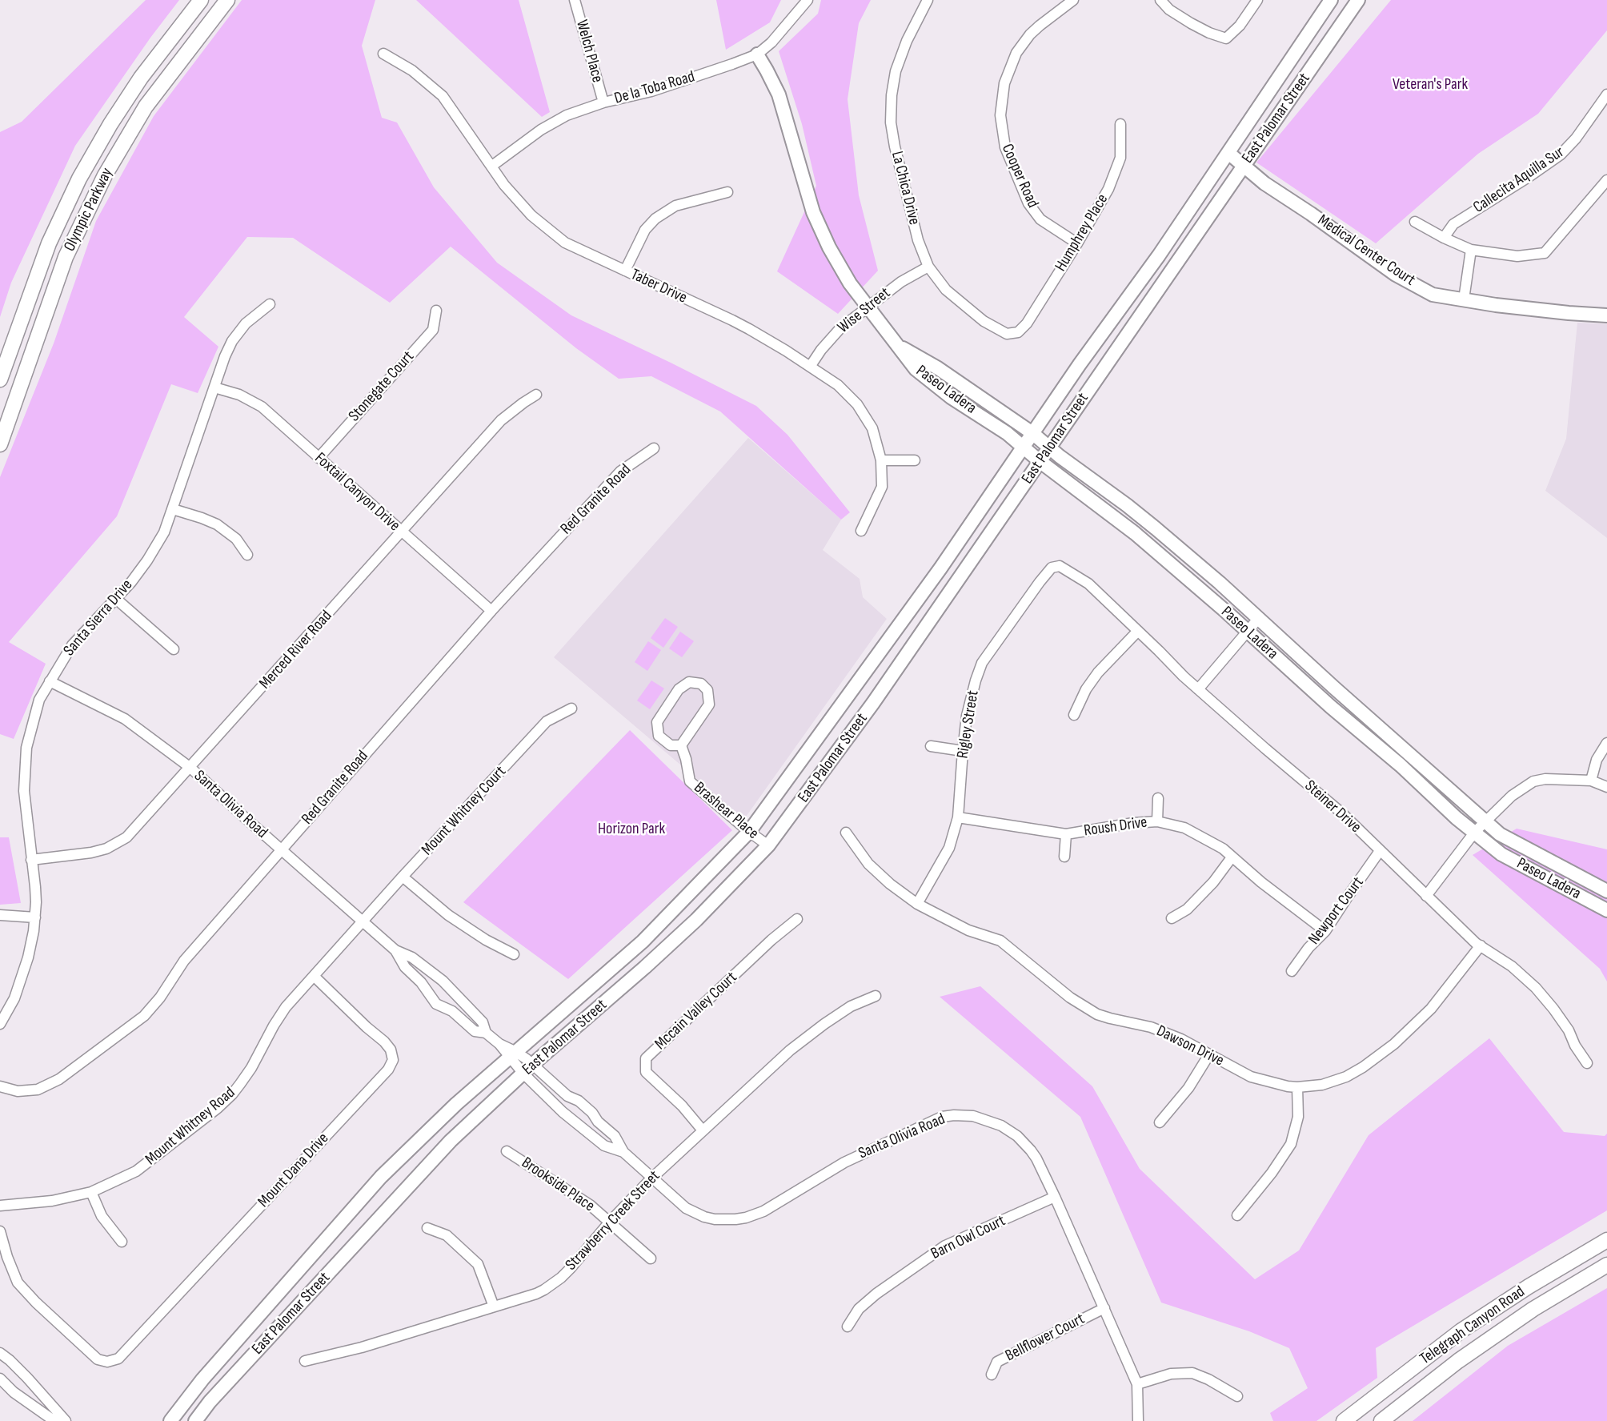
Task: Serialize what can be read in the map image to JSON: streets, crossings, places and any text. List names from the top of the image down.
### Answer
{
  "streets": {
    "main road": [
      "East Palomar Street",
      "Olympic Parkway",
      "Medical Center Court",
      "Paseo Ladera",
      "Telegraph Canyon Road"
    ],
    "street": [
      "Welch Place",
      "De la Toba Road",
      "Cooper Road",
      "Callecita Aquilla Sur",
      "La Chica Drive",
      "Humphrey Place",
      "Taber Drive",
      "Wise Street",
      "Stonegate Court",
      "Foxtail Canyon Drive",
      "Red Granite Road",
      "Santa Sierra Drive",
      "Merced River Road",
      "Rigley Street",
      "Santa Olivia Road",
      "Steiner Drive",
      "Mount Whitney Court",
      "Brashear Place",
      "Roush Drive",
      "Newport Court",
      "Mccain Valley Court",
      "Dawson Drive",
      "Mount Whitney Road",
      "Mount Dana Drive",
      "Brookside Place",
      "Strawberry Creek Street",
      "Barn Owl Court",
      "Bellflower Court"
    ]
  },
  "crossings": [
    ["Welch Place", "De la Toba Road"],
    ["De la Toba Road", "Taber Drive"],
    ["De la Toba Road", "Paseo Ladera"],
    ["East Palomar Street", "Medical Center Court"],
    ["East Palomar Street", "Paseo Ladera"],
    ["East Palomar Street", "Santa Olivia Road"],
    ["East Palomar Street", "Brashear Place"],
    ["Cooper Road", "Humphrey Place"],
    ["La Chica Drive", "Humphrey Place"],
    ["La Chica Drive", "Wise Street"],
    ["Taber Drive", "Wise Street"],
    ["Wise Street", "Paseo Ladera"],
    ["Stonegate Court", "Foxtail Canyon Drive"],
    ["Foxtail Canyon Drive", "Red Granite Road"],
    ["Foxtail Canyon Drive", "Santa Sierra Drive"],
    ["Foxtail Canyon Drive", "Merced River Road"],
    ["Red Granite Road", "Santa Olivia Road"],
    ["Santa Sierra Drive", "Merced River Road"],
    ["Santa Sierra Drive", "Santa Olivia Road"],
    ["Merced River Road", "Santa Olivia Road"],
    ["Rigley Street", "Steiner Drive"],
    ["Rigley Street", "Roush Drive"],
    ["Rigley Street", "Dawson Drive"],
    ["Santa Olivia Road", "Mount Whitney Court"],
    ["Santa Olivia Road", "Mount Whitney Road"],
    ["Santa Olivia Road", "Strawberry Creek Street"],
    ["Santa Olivia Road", "Barn Owl Court"],
    ["Santa Olivia Road", "Bellflower Court"],
    ["Steiner Drive", "Newport Court"],
    ["Steiner Drive", "Dawson Drive"],
    ["Mount Whitney Court", "Mount Whitney Road"],
    ["Roush Drive", "Newport Court"],
    ["Mccain Valley Court", "Strawberry Creek Street"],
    ["Mount Whitney Road", "Mount Dana Drive"],
    ["Brookside Place", "Strawberry Creek Street"]
  ],
  "parks": ["Veteran's Park", "Horizon Park"]
}
